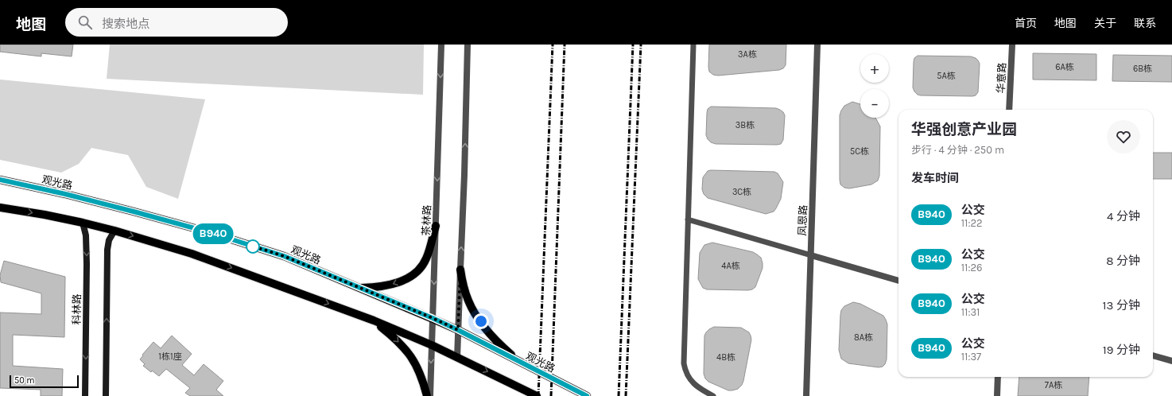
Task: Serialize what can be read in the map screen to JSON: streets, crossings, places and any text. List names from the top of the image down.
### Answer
{
  "streets": {
    "main road": ["观光路", "科林路"],
    "street": ["华意路", "茶林路", "凤恩路"]
  },
  "crossings": [
    ["观光路", "茶林路"]
  ],
  "lines": ["bus line B940"],
  "house_numbers": [
    "3A栋",
    "6A栋",
    "6B栋",
    "5A栋",
    "3B栋",
    "5C栋",
    "3C栋",
    "4A栋",
    "8A栋",
    "1栋1座",
    "4B栋",
    "7A栋"
  ],
  "scale_bar": "50 m",
  "page": {
    "header": "地图",
    "search": "搜索地点",
    "nav": [
      "首页",
      "地图",
      "关于",
      "联系"
    ],
    "on_map": "B940",
    "map_buttons": ["+", "−"],
    "heading": [
      ["华强创意产业园", "步行 · 4 分钟 · 250 m"],
      "发车时间"
    ],
    "list": [
      {
        "mark": "B940",
        "name": "公交",
        "note": "11:22",
        "value": "4 分钟"
      },
      {
        "mark": "B940",
        "name": "公交",
        "note": "11:26",
        "value": "8 分钟"
      },
      {
        "mark": "B940",
        "name": "公交",
        "note": "11:31",
        "value": "13 分钟"
      },
      {
        "mark": "B940",
        "name": "公交",
        "note": "11:37",
        "value": "19 分钟"
      }
    ],
    "scale": "50 m"
  }
}
